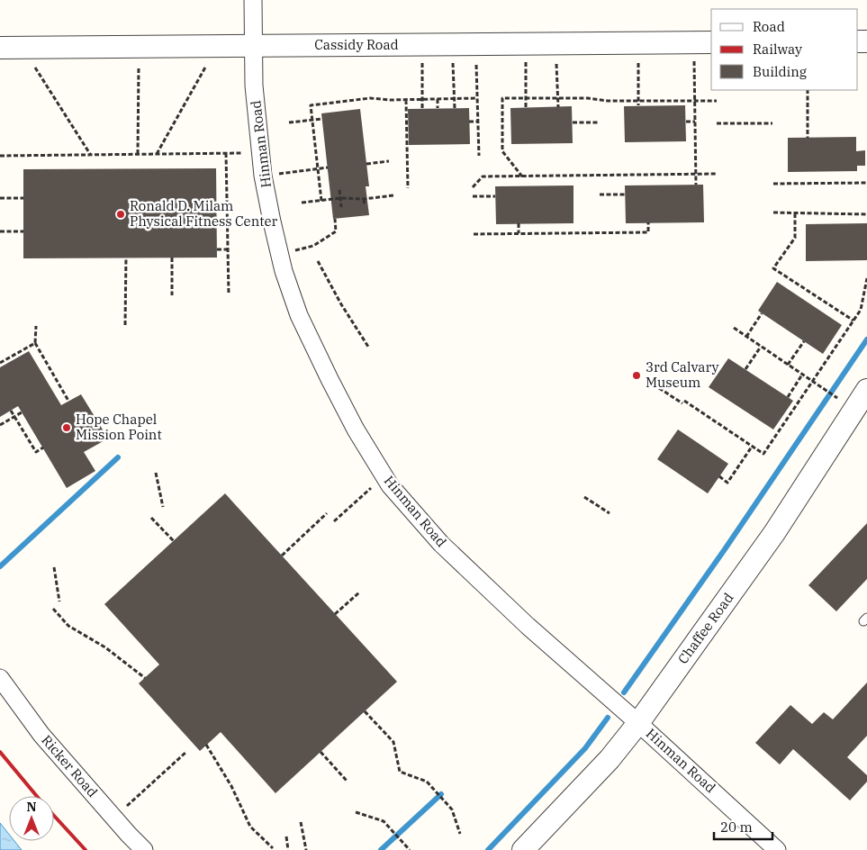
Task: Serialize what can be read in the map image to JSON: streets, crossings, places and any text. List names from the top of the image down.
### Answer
{
  "streets": {
    "street": [
      "Cassidy Road",
      "Hinman Road",
      "Chaffee Road",
      "Ricker Road"
    ]
  },
  "crossings": [
    ["Cassidy Road", "Hinman Road"],
    ["Hinman Road", "Chaffee Road"]
  ],
  "places": ["Ronald D. Milam Physical Fitness Center", "3rd Calvary Museum", "Hope Chapel Mission Point"],
  "legend": ["Road", "Railway", "Building"],
  "scale_bar": "20 m",
  "north": "top"
}
